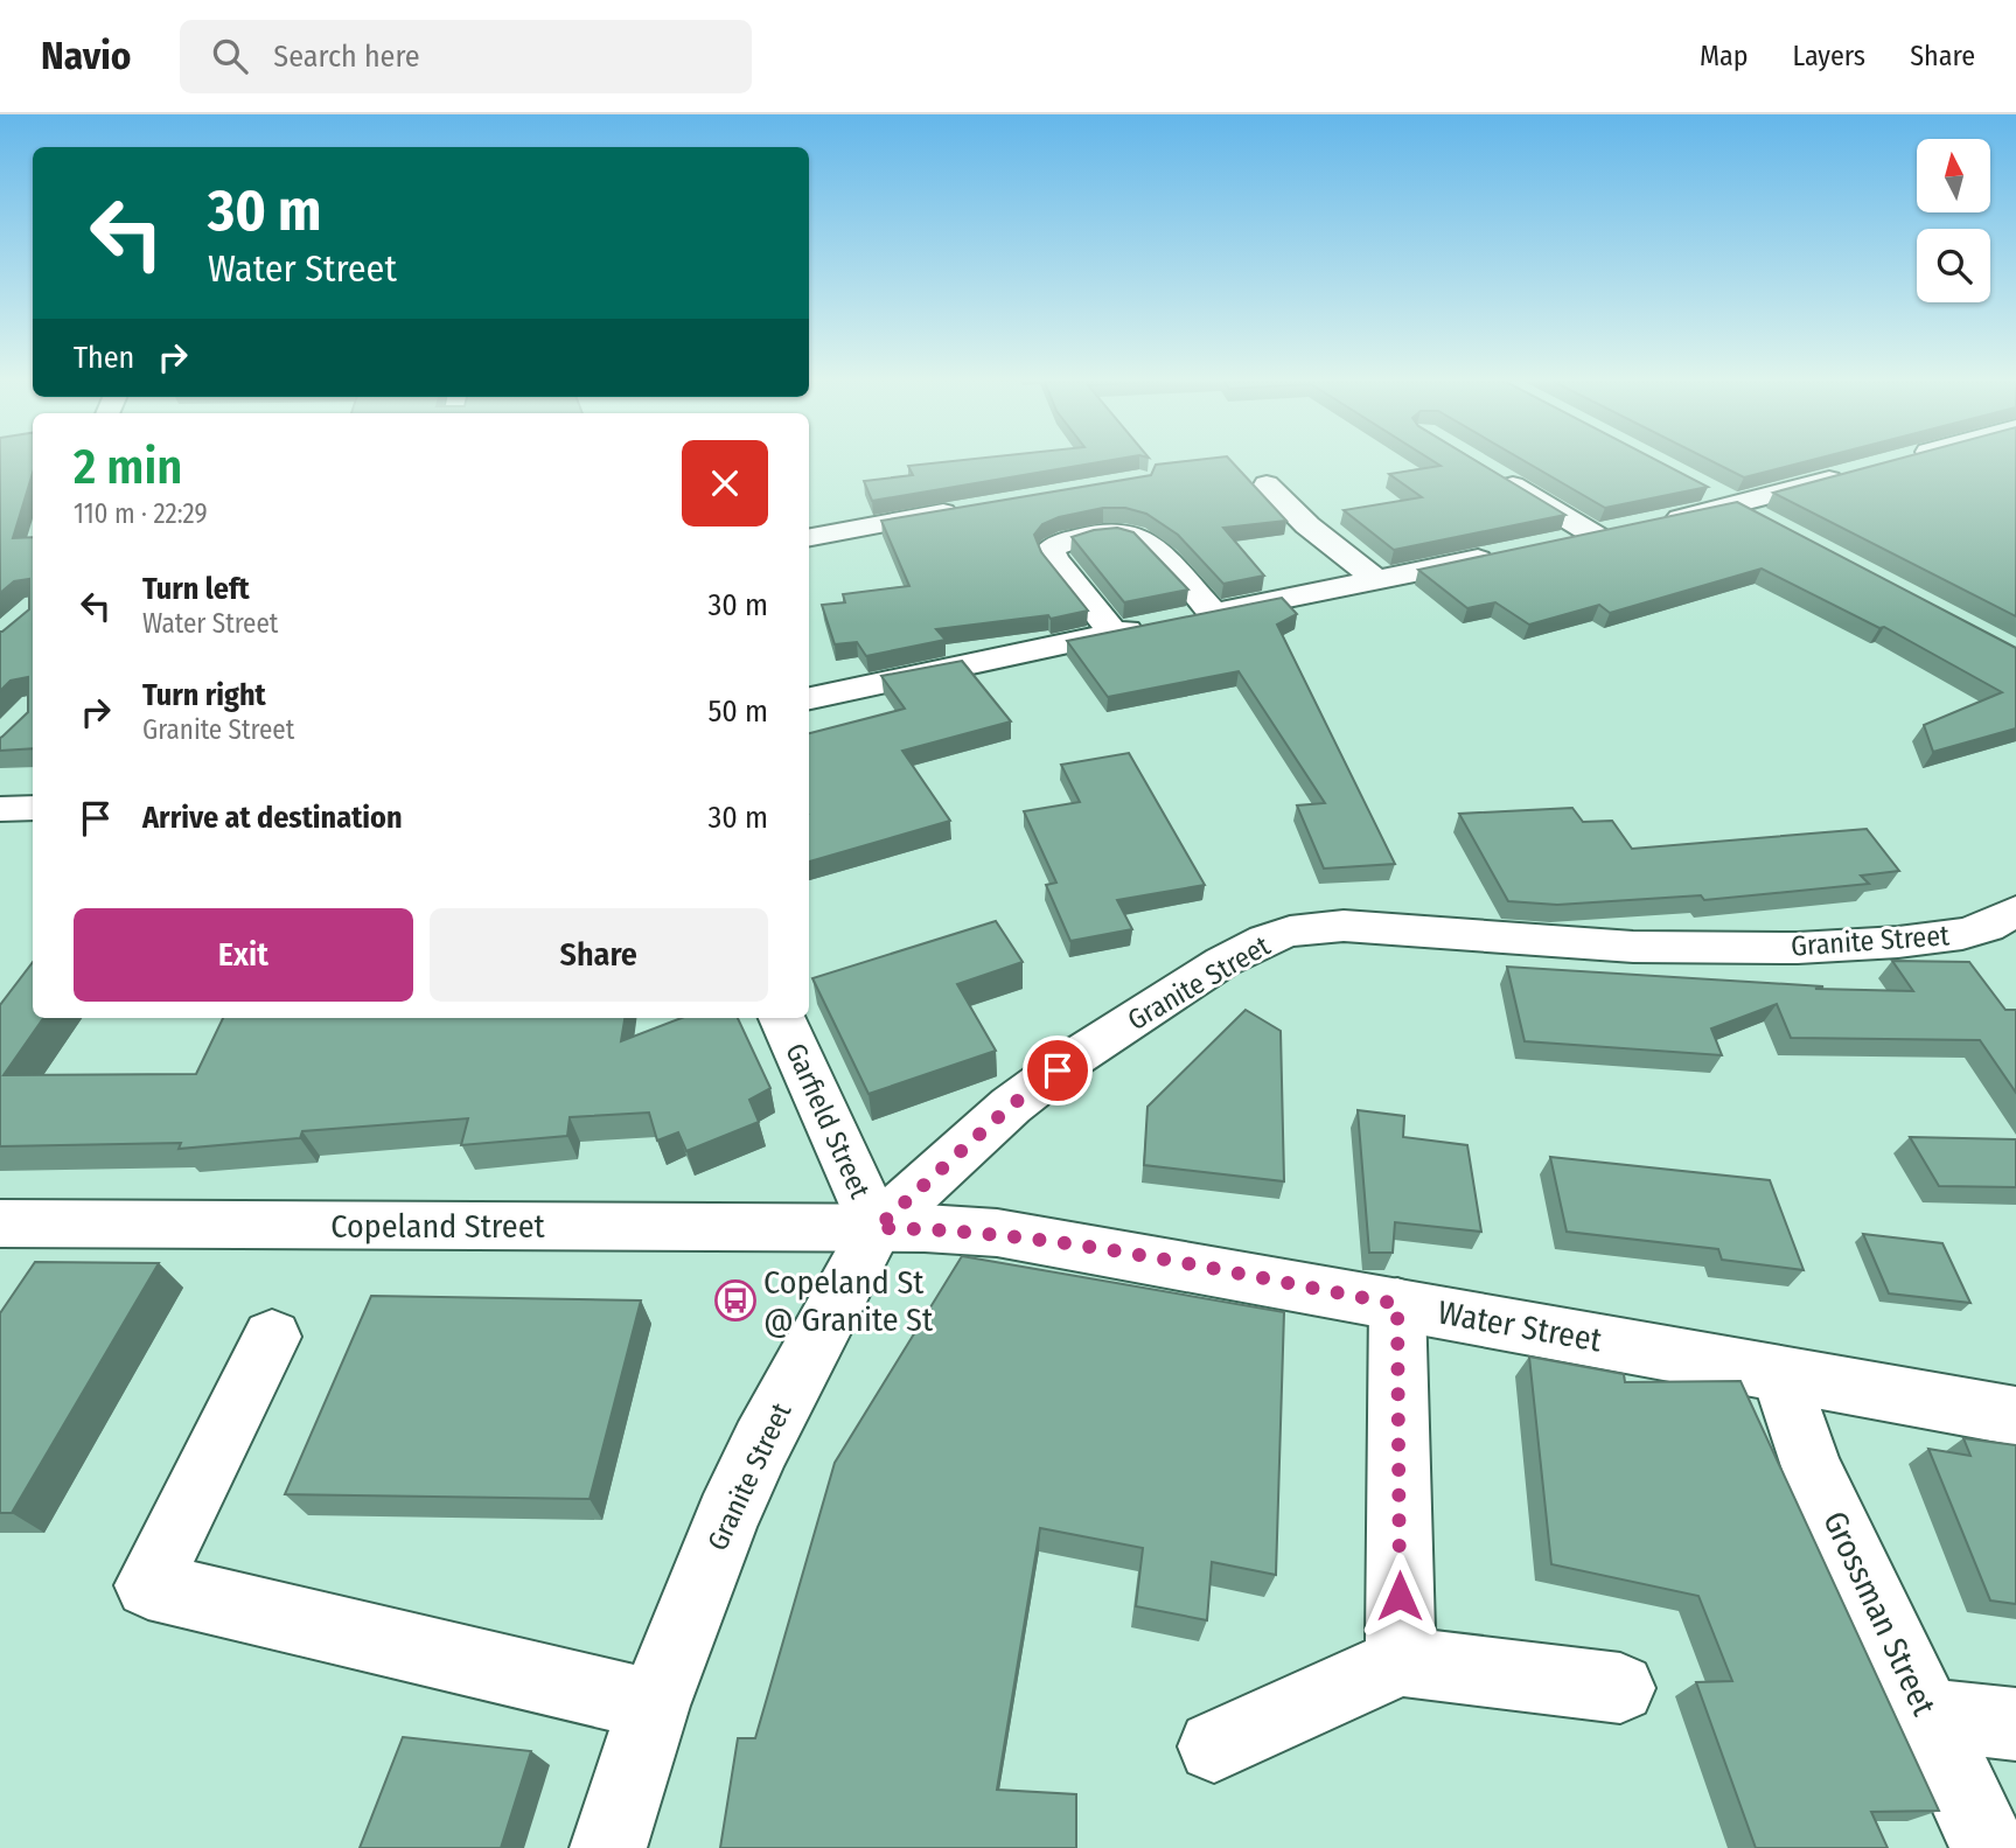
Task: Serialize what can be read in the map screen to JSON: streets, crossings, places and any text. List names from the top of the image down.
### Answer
{
  "streets": {
    "street": [
      "Granite Street",
      "Garfield Street",
      "Copeland Street",
      "Water Street",
      "Grossman Street"
    ]
  },
  "crossings": [
    ["Granite Street", "Garfield Street"],
    ["Granite Street", "Copeland Street"],
    ["Granite Street", "Water Street"],
    ["Garfield Street", "Copeland Street"],
    ["Garfield Street", "Water Street"],
    ["Copeland Street", "Water Street"],
    ["Water Street", "Grossman Street"]
  ],
  "places": {
    "bus stop": ["Copeland St @ Granite St"]
  },
  "north": "top",
  "page": {
    "header": "Navio",
    "search": "Search here",
    "nav": ["Map", "Layers", "Share"],
    "turn": ["30 m", "Water Street"],
    "then": "Then",
    "heading": ["2 min", "110 m · 22:29"],
    "list": [
      {
        "name": "Turn left",
        "note": "Water Street",
        "value": "30 m"
      },
      {
        "name": "Turn right",
        "note": "Granite Street",
        "value": "50 m"
      },
      {
        "name": "Arrive at destination",
        "value": "30 m"
      }
    ],
    "buttons": ["Exit", "Share"]
  }
}
